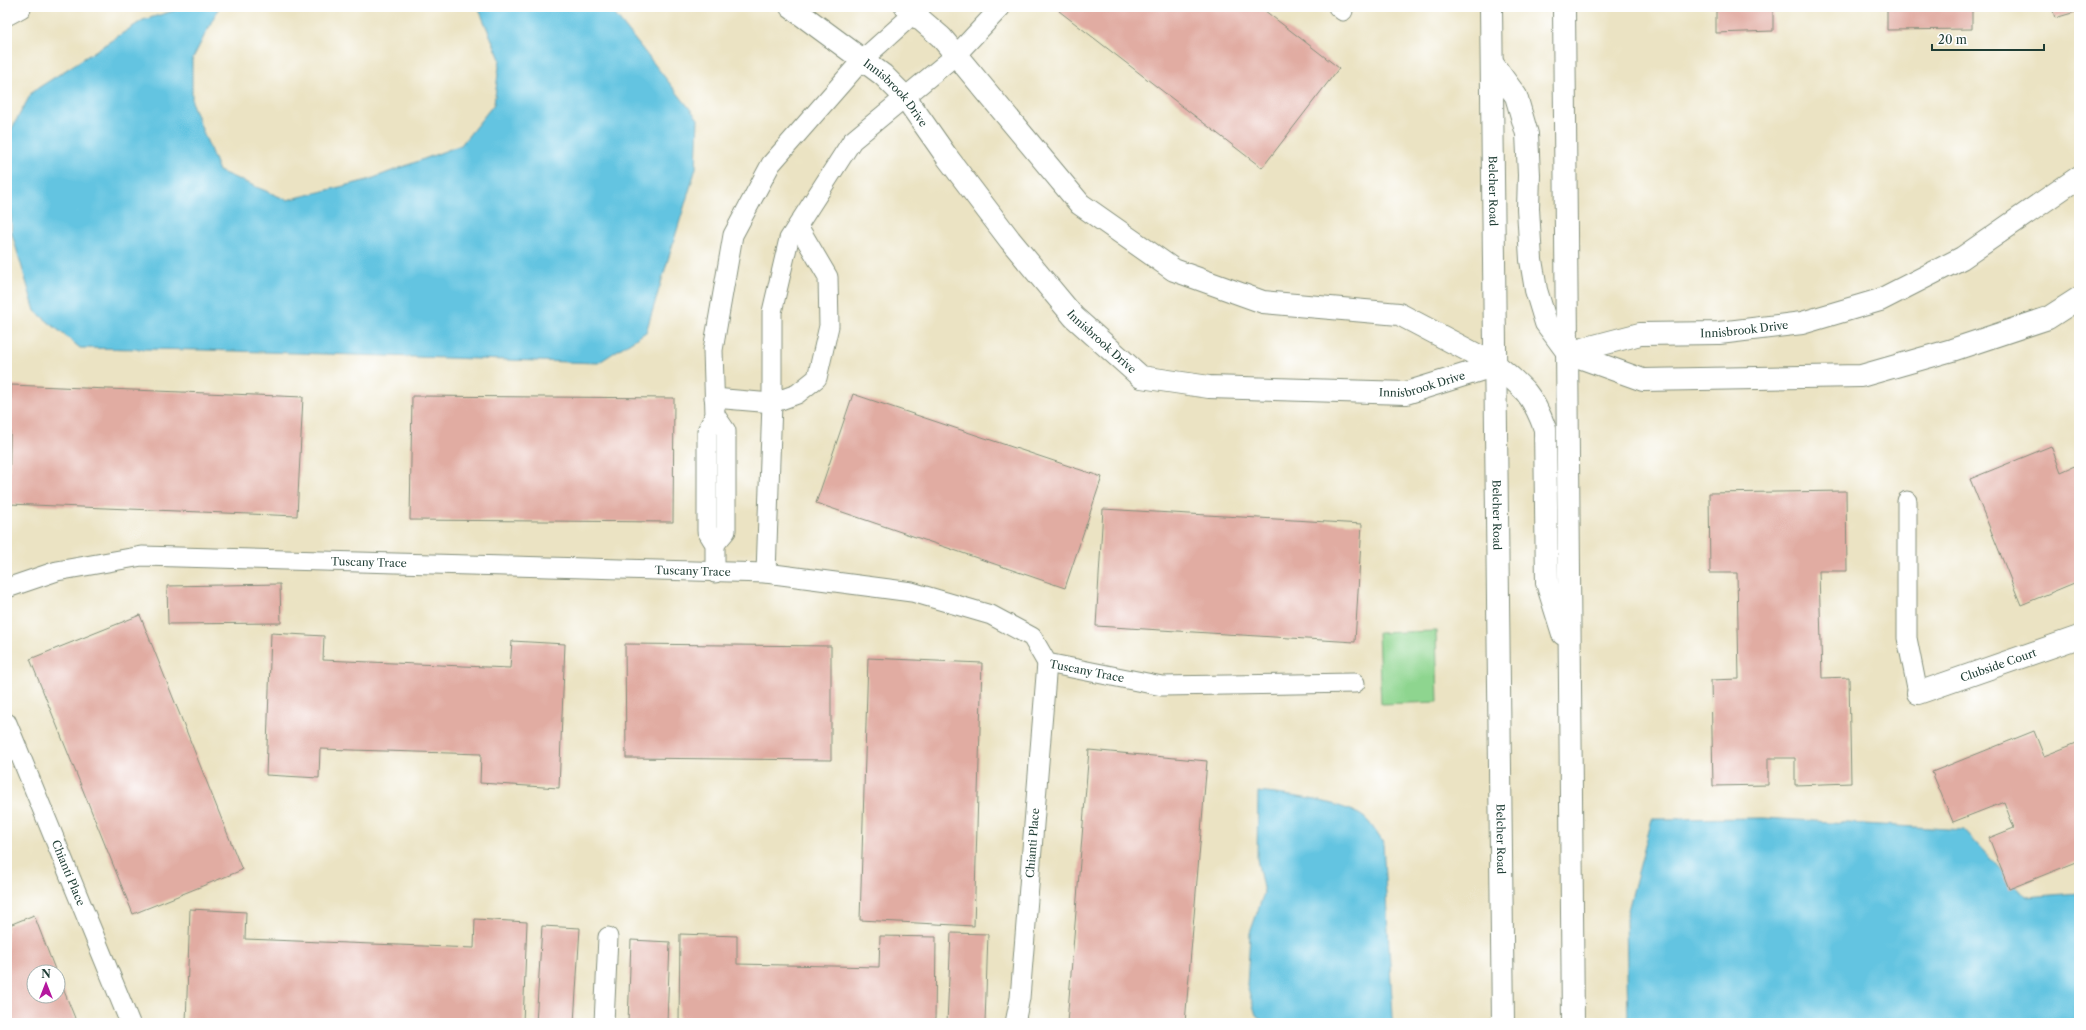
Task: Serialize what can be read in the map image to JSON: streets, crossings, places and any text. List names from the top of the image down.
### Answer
{
  "streets": {
    "street": ["Innisbrook Drive", "Belcher Road", "Clubside Court"],
    "lane": ["Tuscany Trace", "Chianti Place"]
  },
  "crossings": [
    ["Innisbrook Drive", "Belcher Road"],
    ["Tuscany Trace", "Chianti Place"]
  ],
  "scale_bar": "20 m",
  "north": "top"
}
